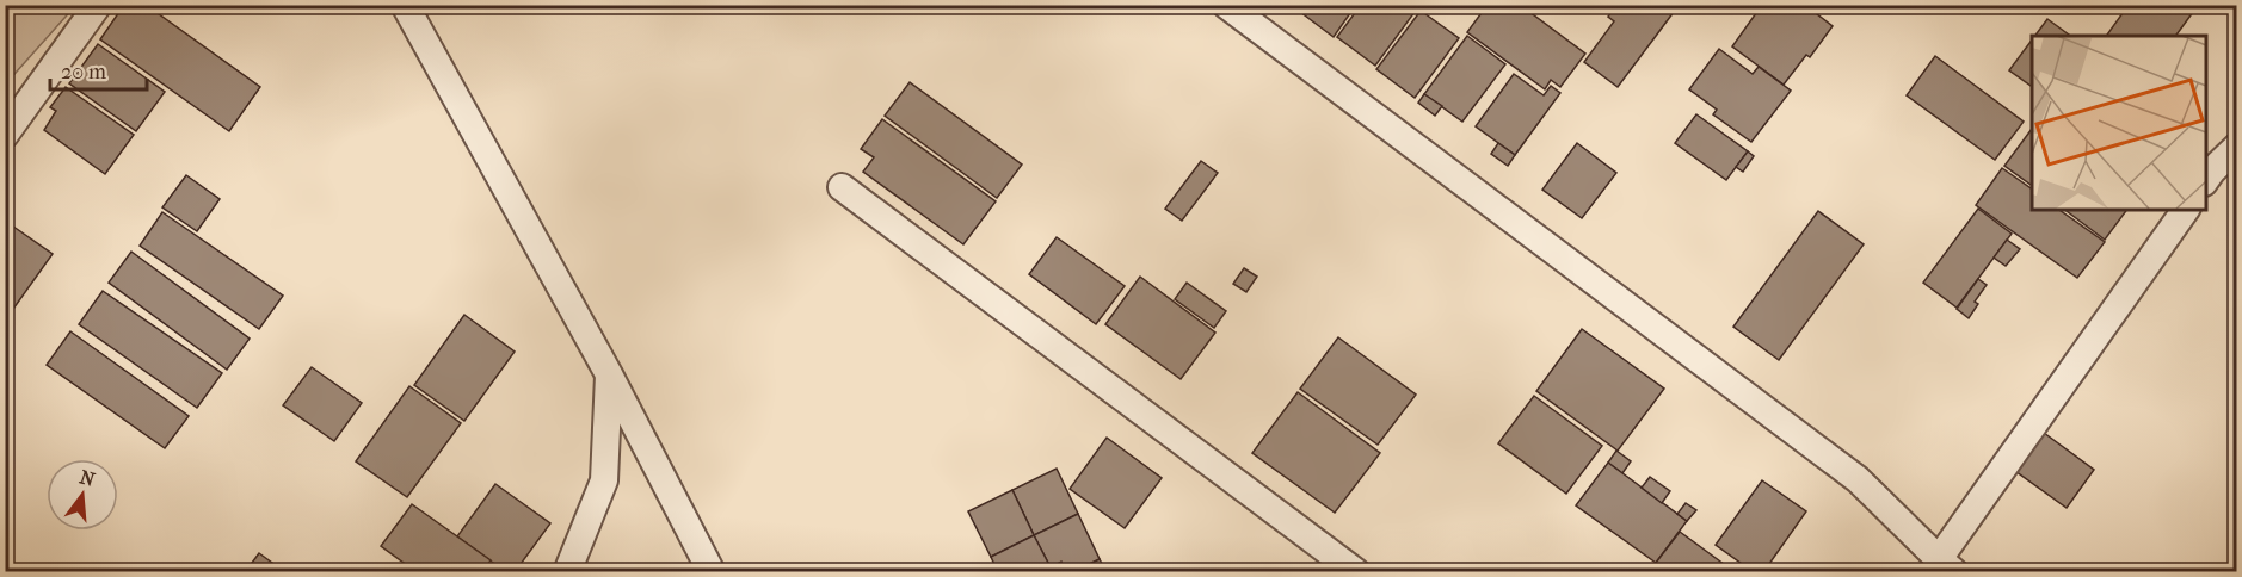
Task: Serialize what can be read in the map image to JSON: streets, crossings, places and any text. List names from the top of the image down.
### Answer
{
  "scale_bar": "20 m",
  "north": "top"
}
